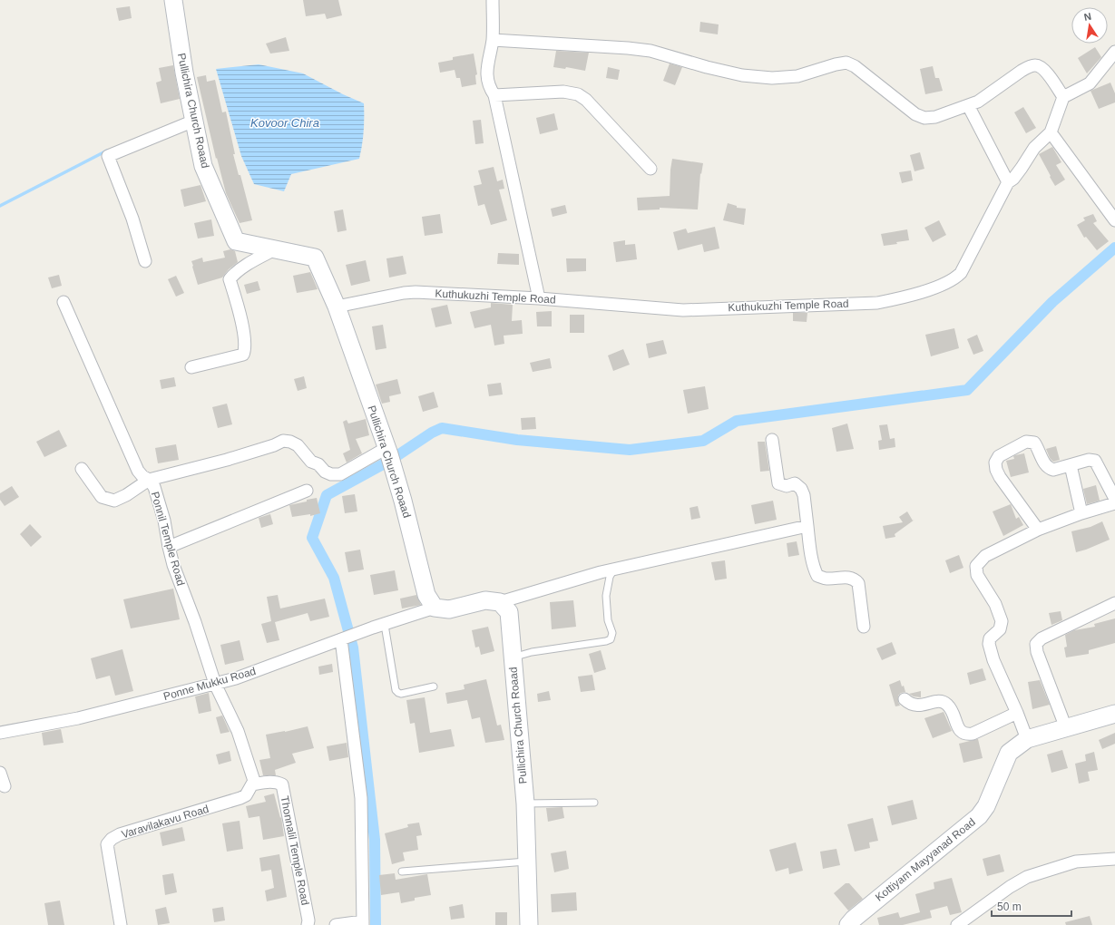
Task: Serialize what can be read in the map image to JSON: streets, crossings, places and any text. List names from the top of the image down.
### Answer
{
  "streets": {
    "main road": ["Pullichira Church Roaad", "Kottiyam Mayyanad Road"],
    "street": [
      "Kuthukuzhi Temple Road",
      "Ponnil Temple Road",
      "Ponne Mukku Road",
      "Varavilakavu Road",
      "Thonnalil Temple Road"
    ]
  },
  "crossings": [
    ["Pullichira Church Roaad", "Kuthukuzhi Temple Road"],
    ["Pullichira Church Roaad", "Ponne Mukku Road"],
    ["Ponnil Temple Road", "Ponne Mukku Road"],
    ["Varavilakavu Road", "Thonnalil Temple Road"]
  ],
  "water": ["Kovoor Chira"],
  "scale_bar": "50 m",
  "north": "top"
}
